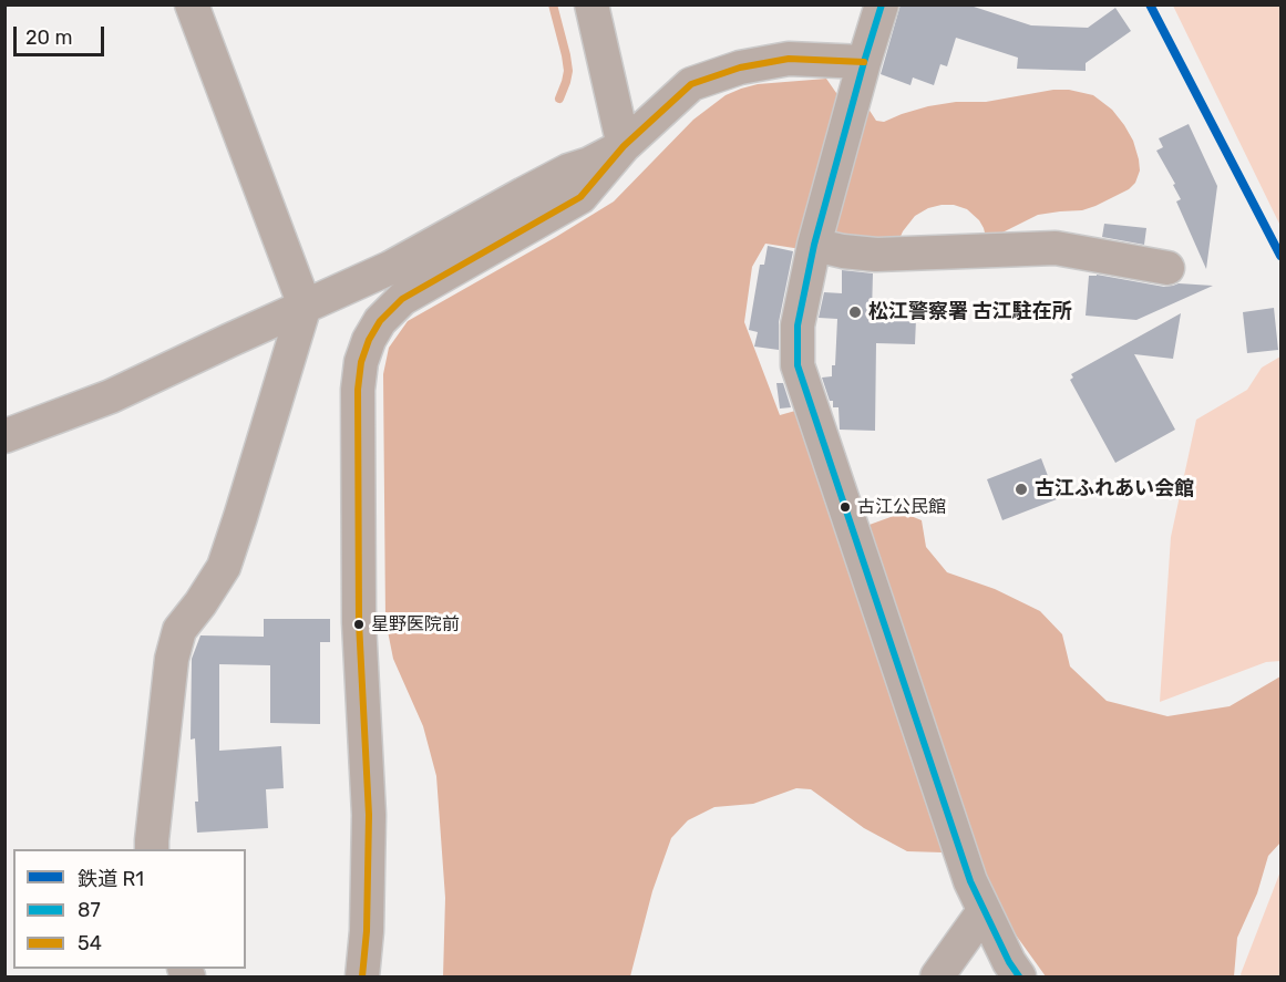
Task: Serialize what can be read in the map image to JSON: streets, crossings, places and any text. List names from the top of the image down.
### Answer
{
  "places": [
    "松江警察署 古江駐在所",
    "古江ふれあい会館",
    "古江公民館",
    "星野医院前"
  ],
  "lines": ["rail line R1", "transit line 87", "transit line 54"],
  "legend": ["鉄道 R1", "87", "54"],
  "scale_bar": "20 m"
}
